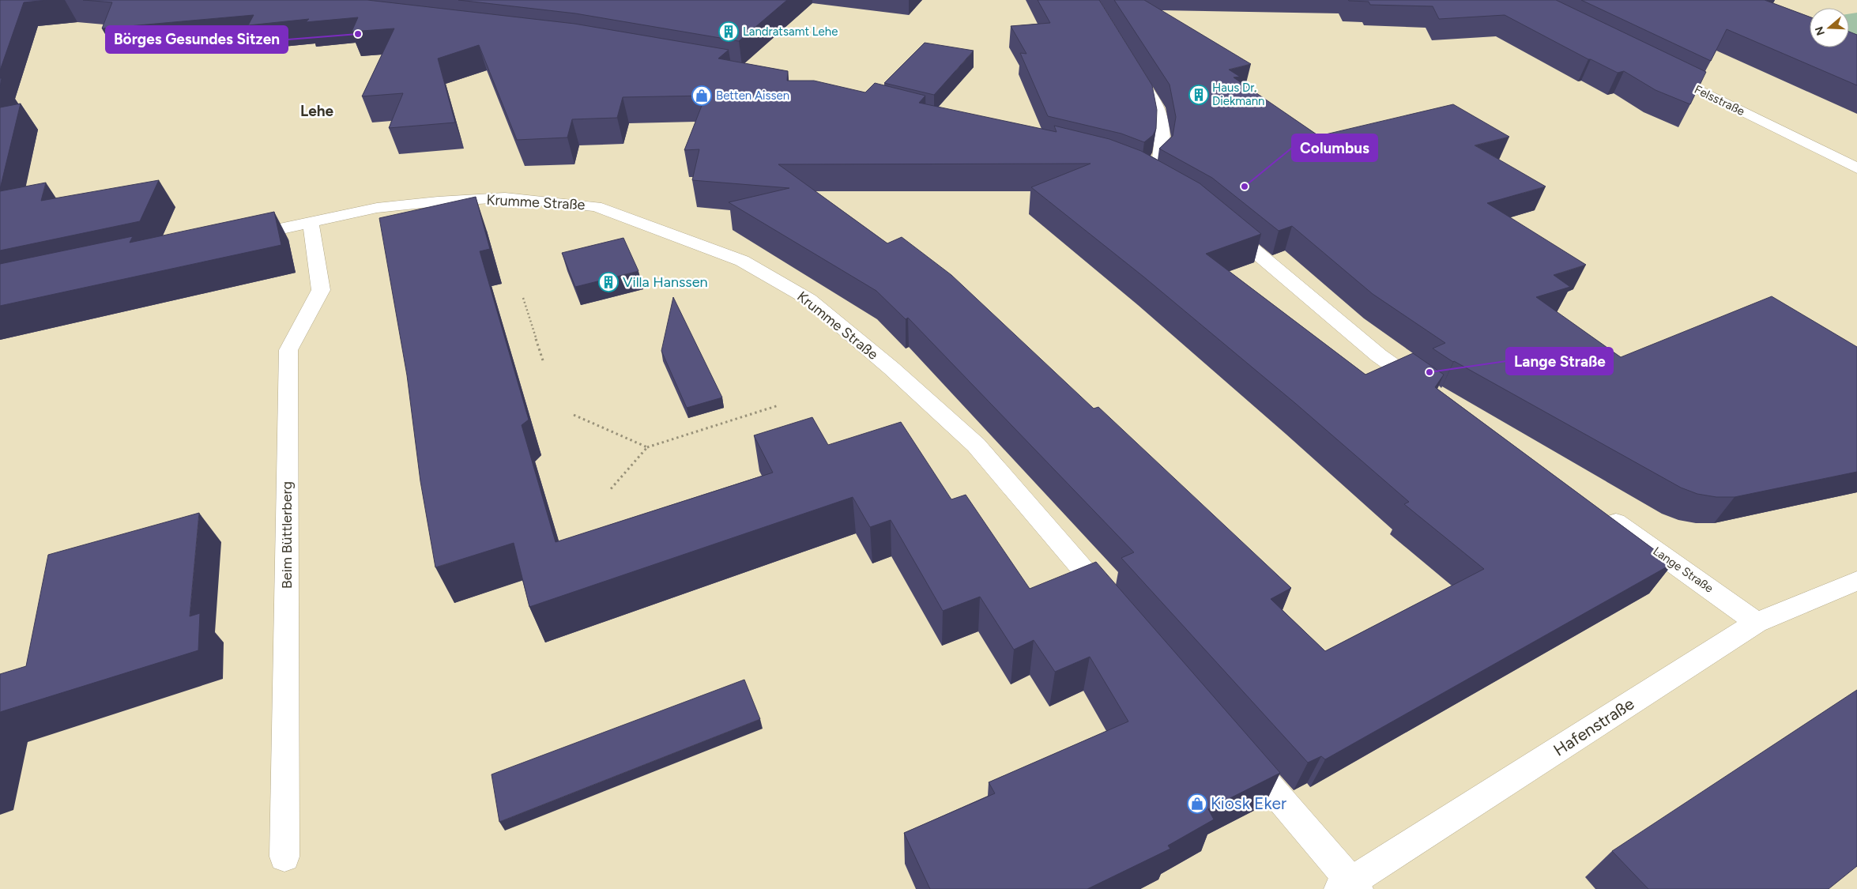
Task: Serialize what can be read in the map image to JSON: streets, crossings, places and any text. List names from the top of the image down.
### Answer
{
  "streets": {
    "street": [
      "Felsstraße",
      "Krumme Straße",
      "Beim Büttlerberg",
      "Lange Straße",
      "Hafenstraße"
    ]
  },
  "crossings": [
    ["Krumme Straße", "Beim Büttlerberg"],
    ["Lange Straße", "Hafenstraße"]
  ],
  "districts": ["Lehe"],
  "places": {
    "building": ["Landratsamt Lehe", "Haus Dr. Diekmann", "Villa Hanssen"],
    "other": ["Börges Gesundes Sitzen", "Columbus", "Lange Straße"],
    "shop": ["Betten Aissen", "Kiosk Eker"]
  },
  "north": "left"
}
